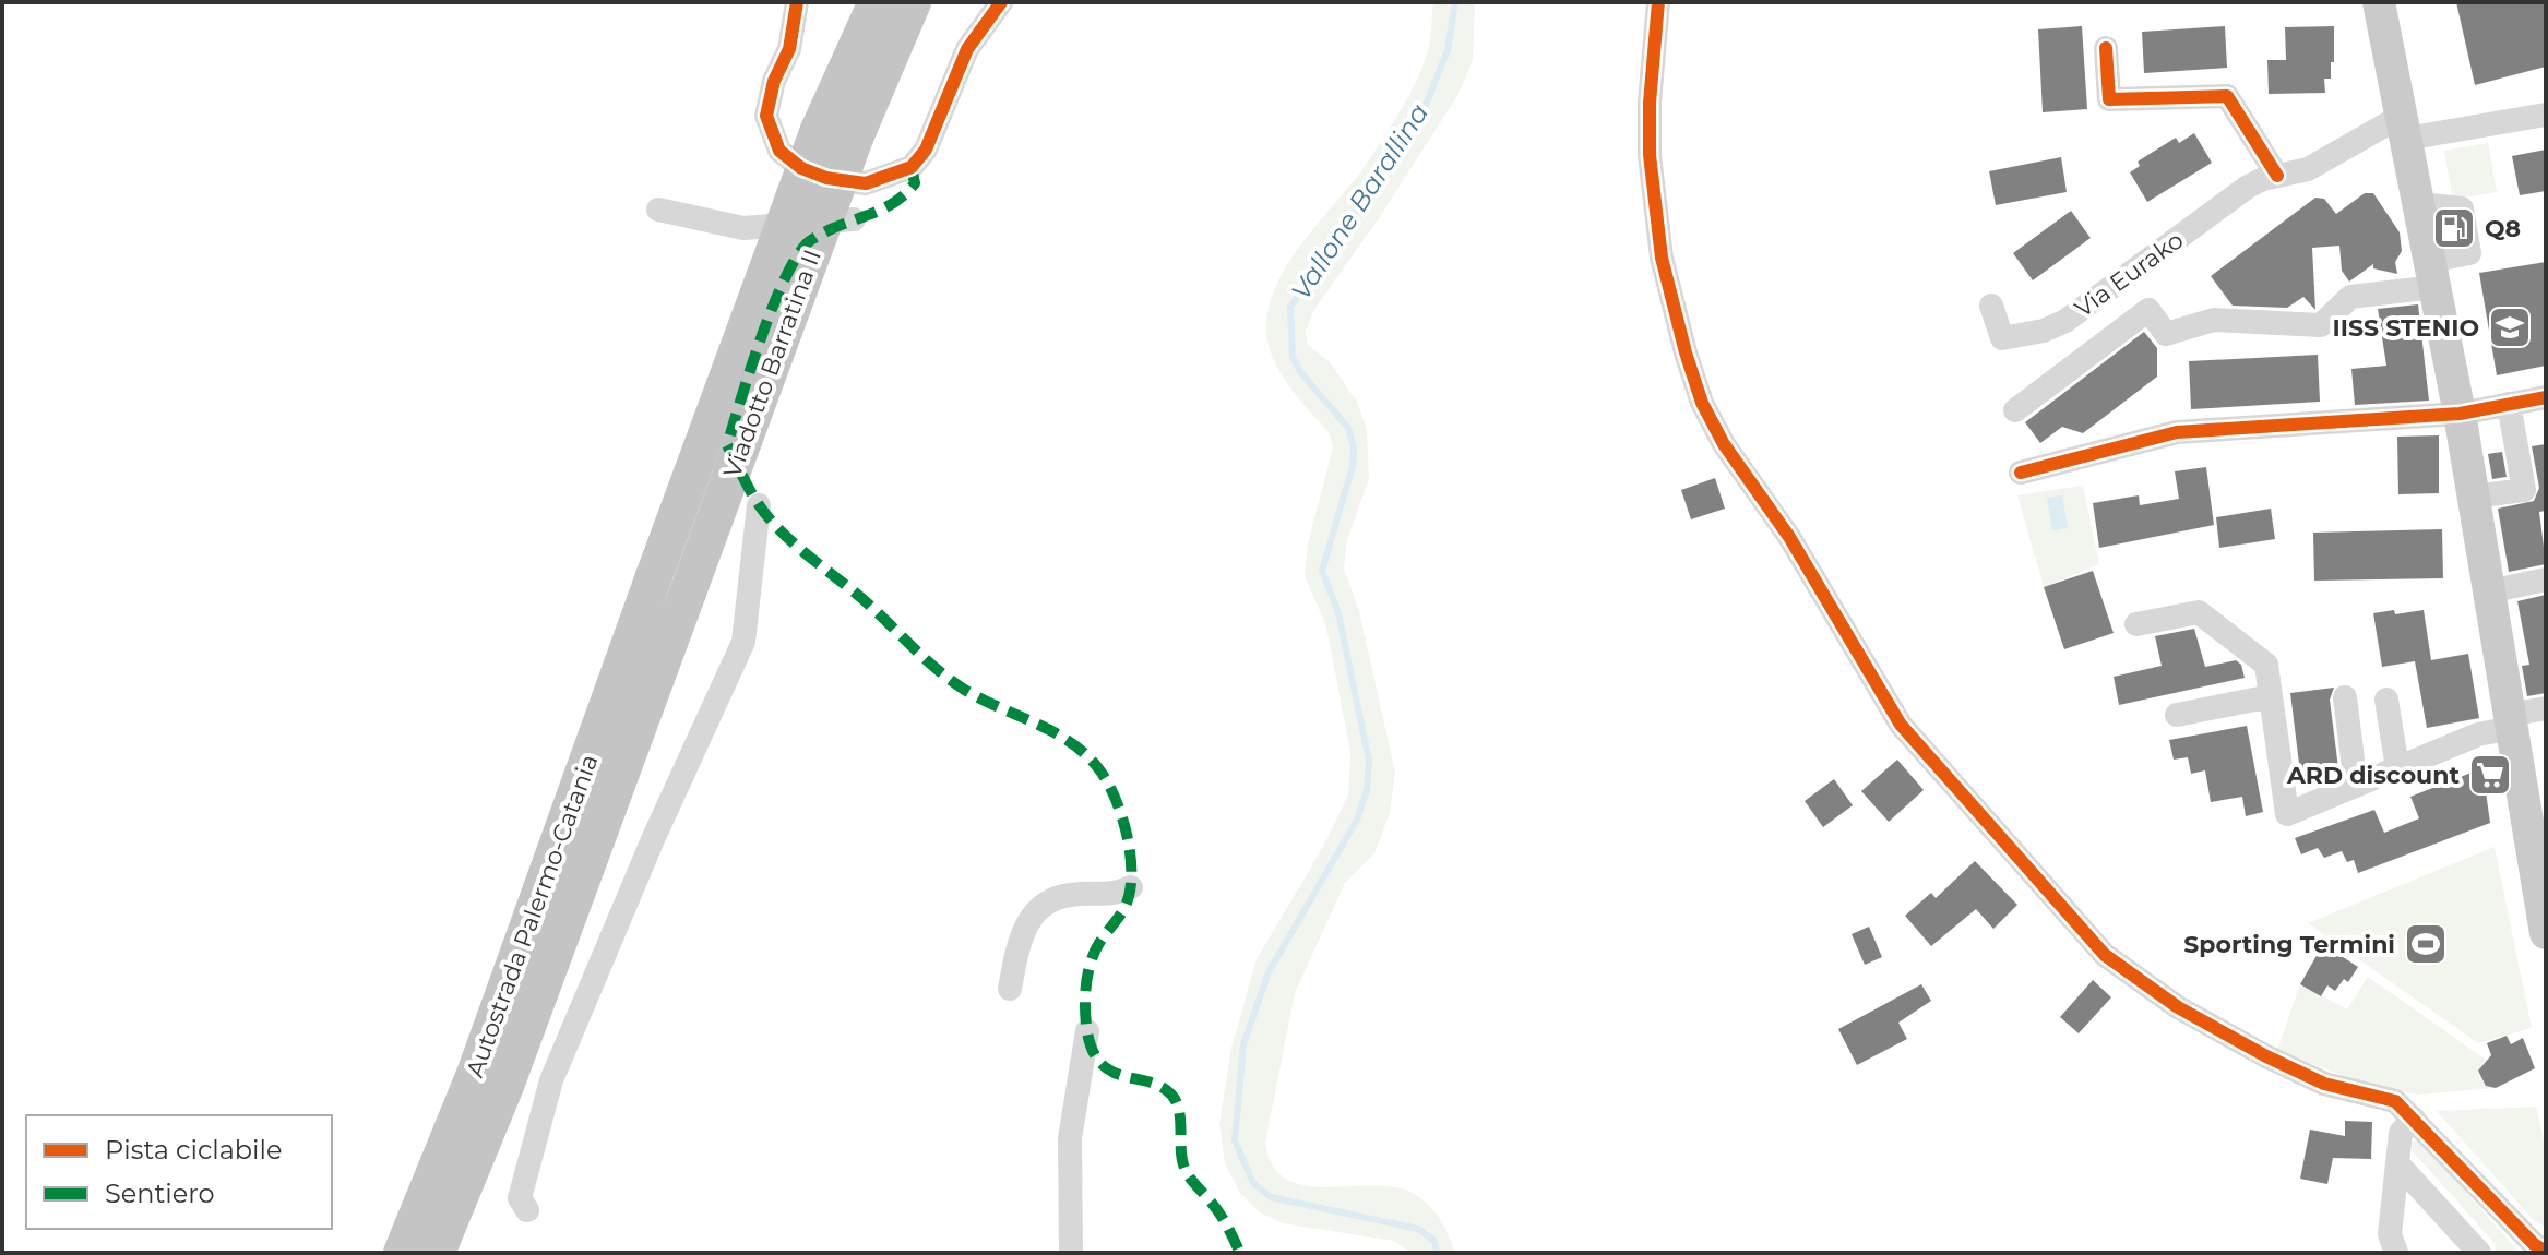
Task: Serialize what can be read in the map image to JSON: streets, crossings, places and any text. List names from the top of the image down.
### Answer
{
  "streets": {
    "highway": ["Viadotto Barratina II", "Autostrada Palermo-Catania"],
    "street": ["Via Eurako"]
  },
  "crossings": [
    ["Viadotto Barratina II", "Autostrada Palermo-Catania"]
  ],
  "water": ["Vallone Barallina"],
  "places": {
    "fuel station": ["Q8"],
    "school or university": ["IISS STENIO"],
    "supermarket": ["ARD discount"],
    "sports": ["Sporting Termini"]
  },
  "legend": ["Pista ciclabile", "Sentiero"]
}
